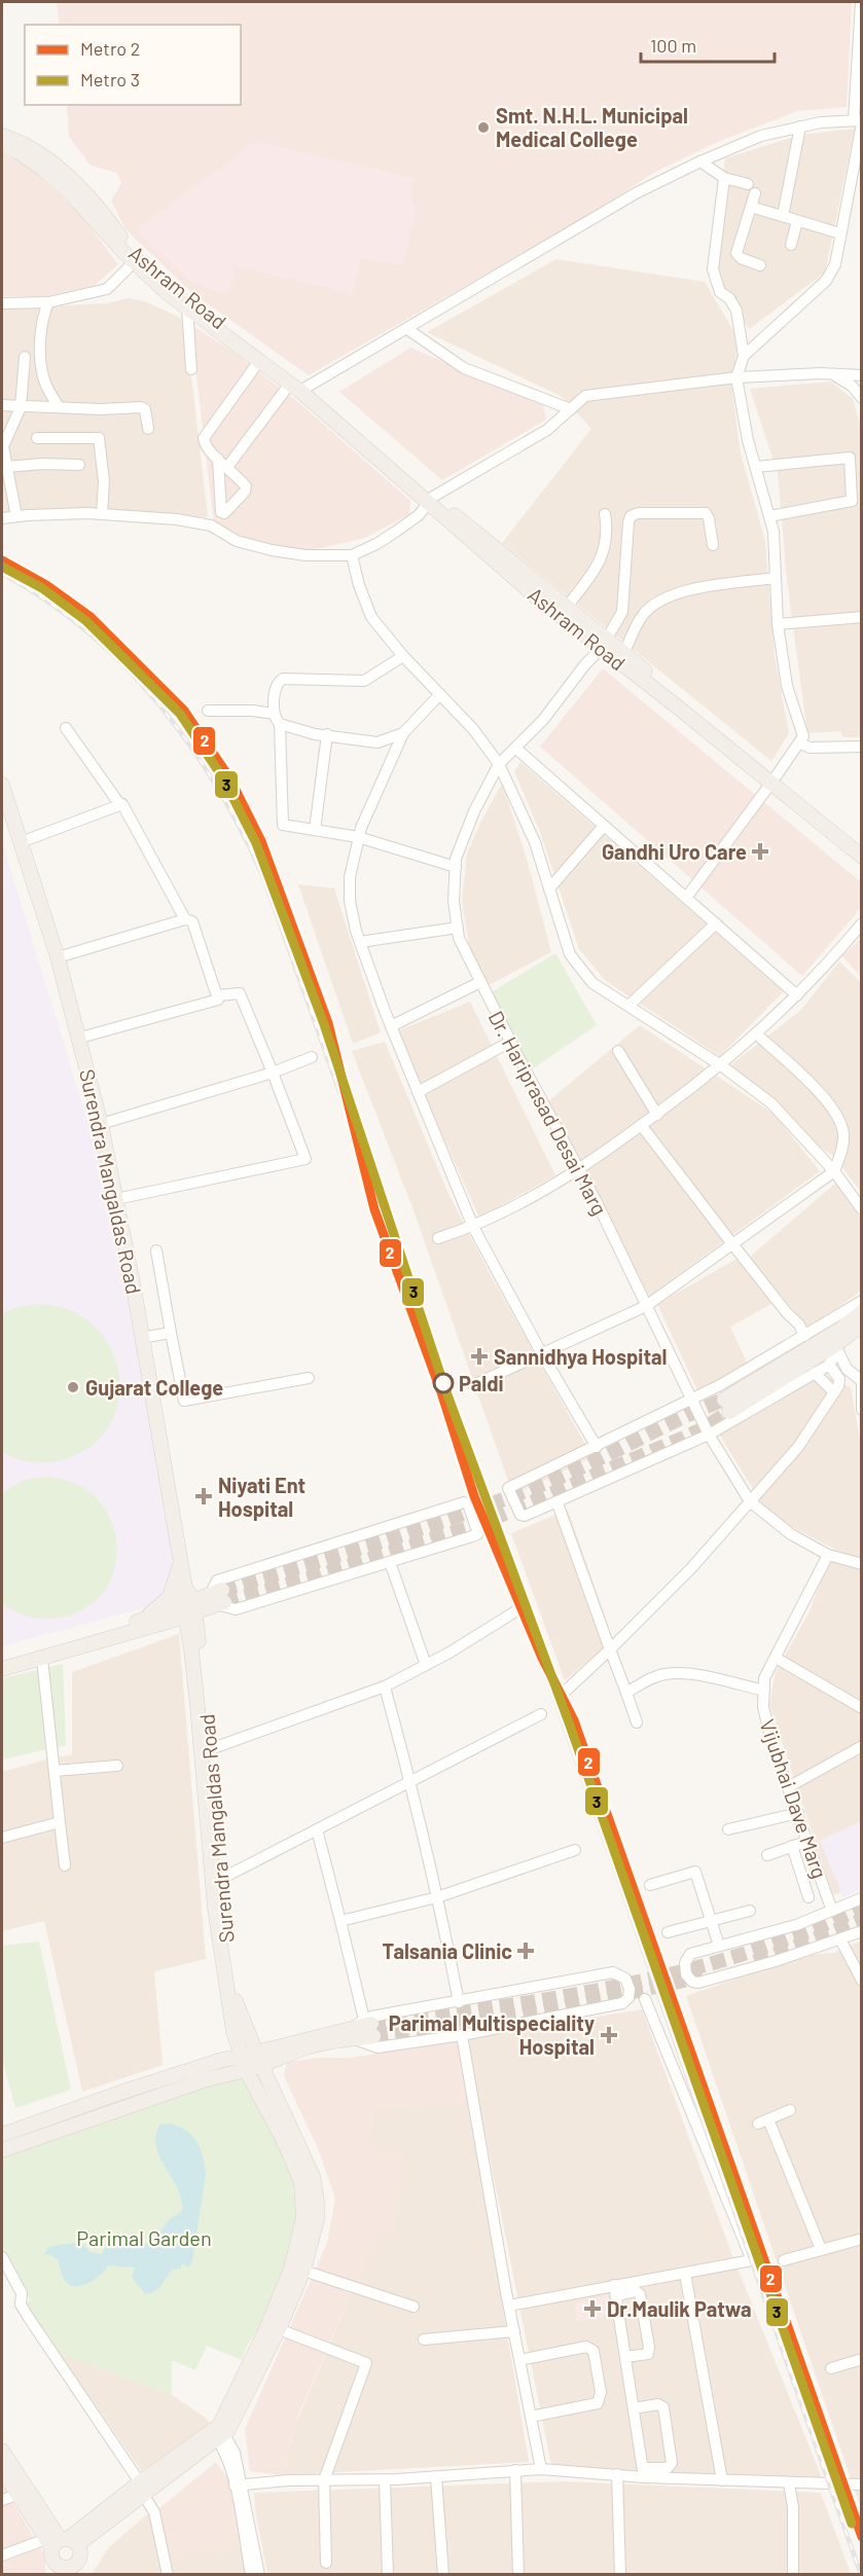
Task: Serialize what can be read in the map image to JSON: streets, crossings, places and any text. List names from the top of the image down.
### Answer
{
  "streets": {
    "main road": ["Ashram Road", "Surendra Mangaldas Road"],
    "street": ["Dr. Hariprasad Desai Marg", "Vijubhai Dave Marg"]
  },
  "crossings": [
    ["Ashram Road", "Dr. Hariprasad Desai Marg"],
    ["Dr. Hariprasad Desai Marg", "Vijubhai Dave Marg"]
  ],
  "parks": ["Parimal Garden"],
  "places": {
    "other": ["Smt. N.H.L. Municipal Medical College", "Paldi", "Gujarat College"],
    "health": [
      "Gandhi Uro Care",
      "Sannidhya Hospital",
      "Niyati Ent Hospital",
      "Talsania Clinic",
      "Parimal Multispeciality Hospital",
      "Dr.Maulik Patwa"
    ]
  },
  "lines": ["metro line 2", "metro line 3"],
  "legend": ["Metro 2", "Metro 3"],
  "scale_bar": "100 m"
}
